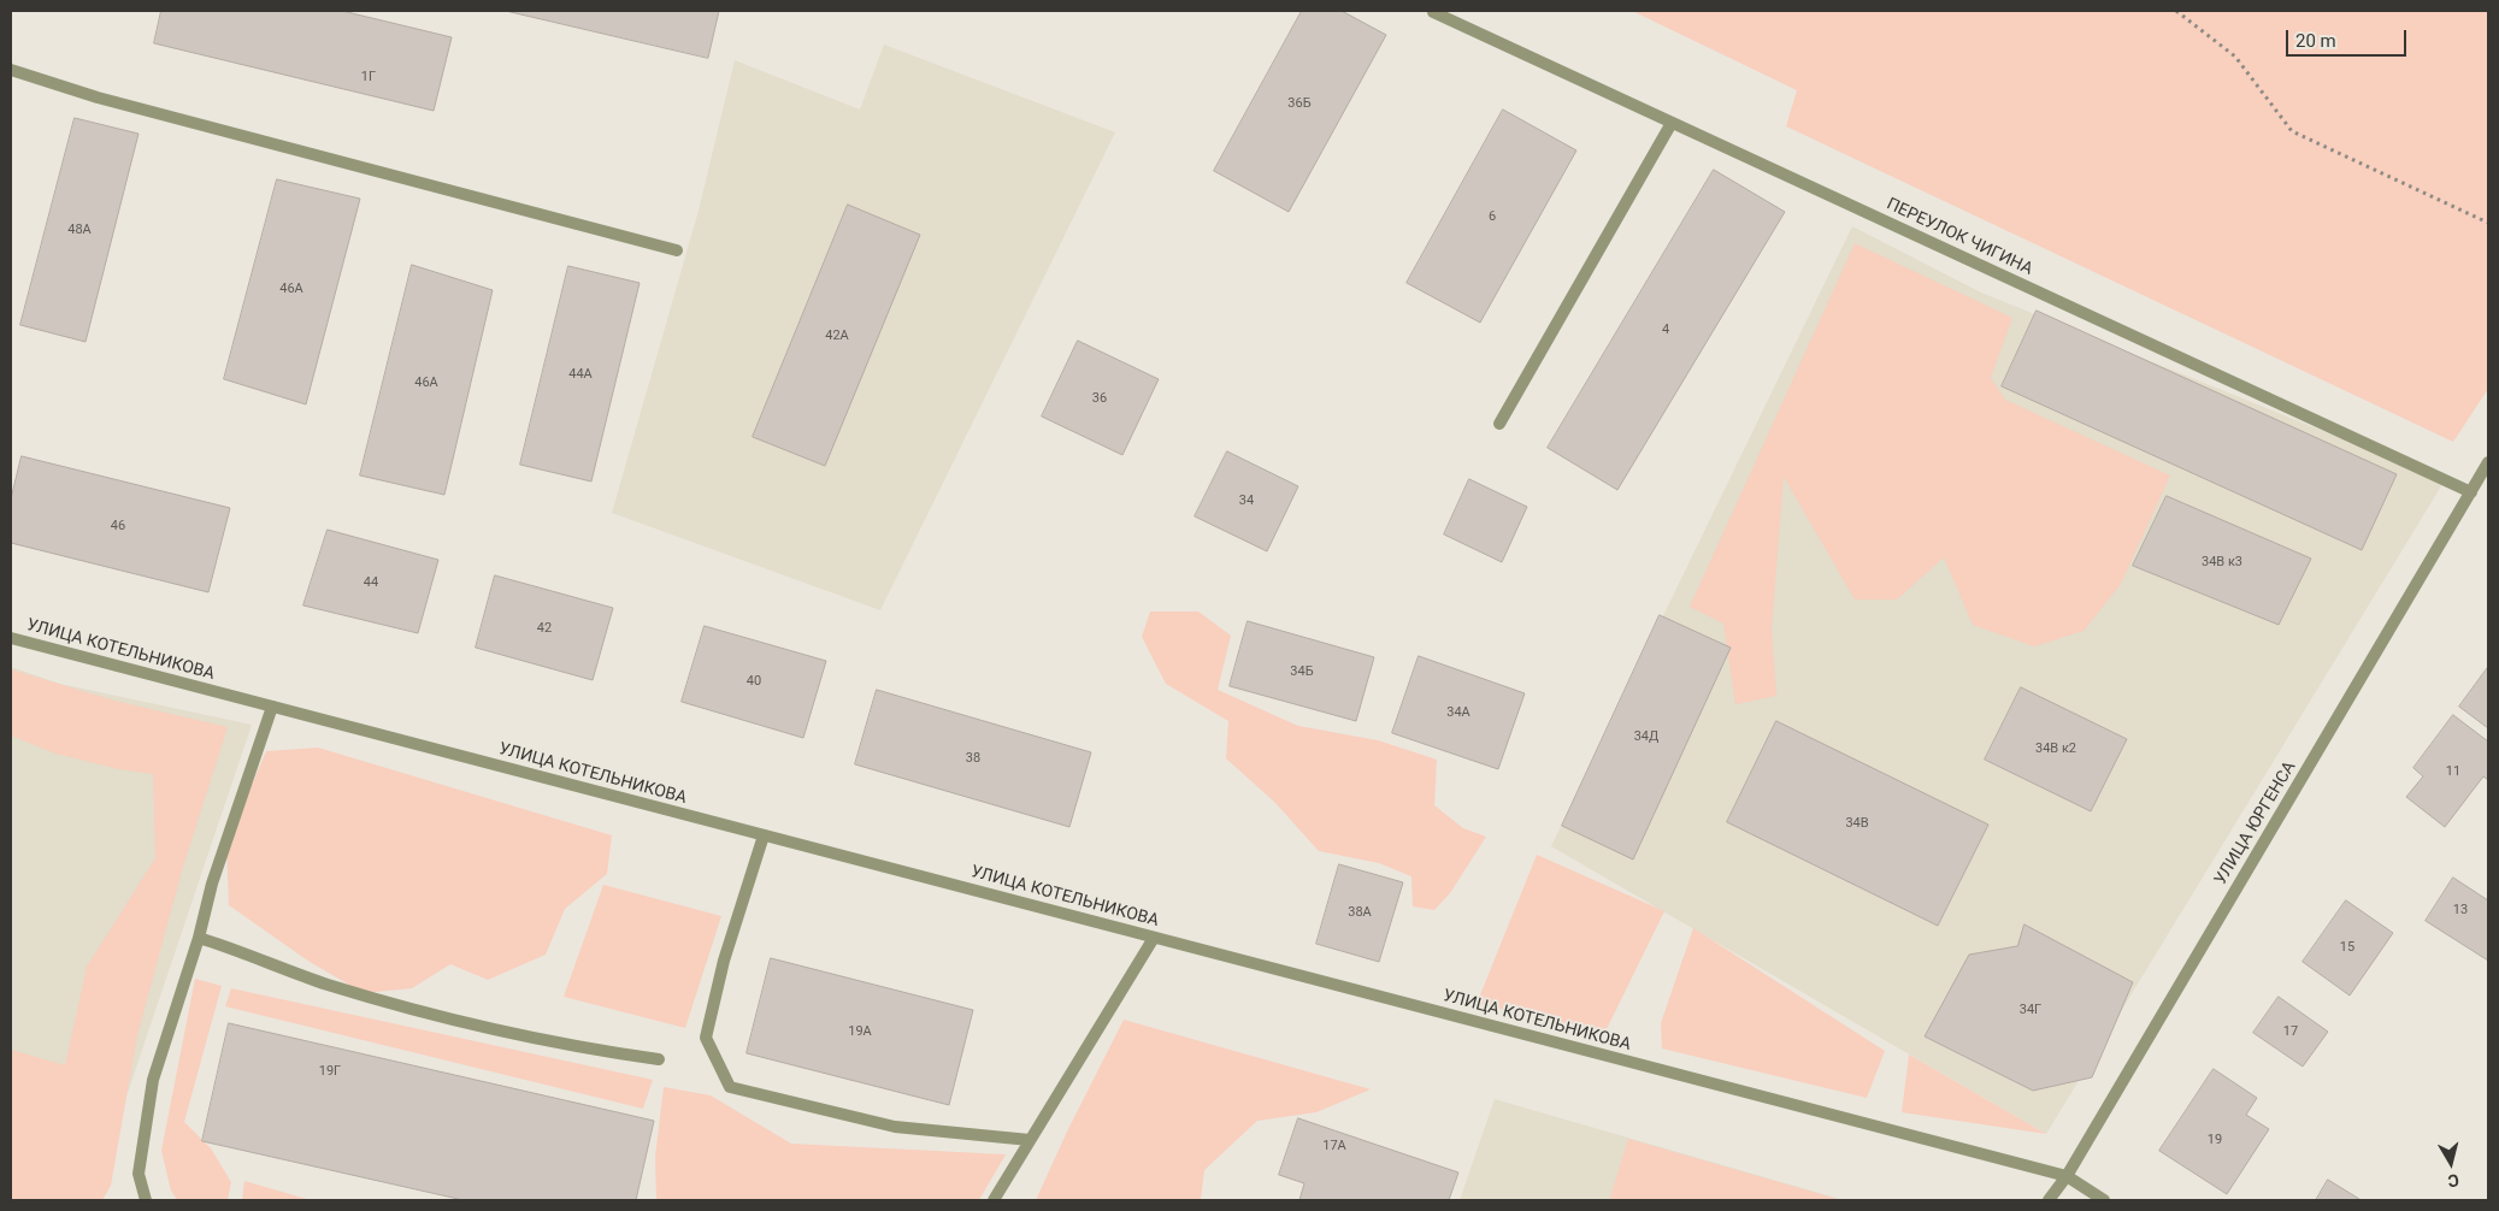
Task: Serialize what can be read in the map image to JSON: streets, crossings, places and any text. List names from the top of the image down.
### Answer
{
  "streets": {
    "street": ["ПЕРЕУЛОК ЧИГИНА", "УЛИЦА КОТЕЛЬНИКОВА", "УЛИЦА ЮРГЕНСА"]
  },
  "crossings": [
    ["ПЕРЕУЛОК ЧИГИНА", "УЛИЦА ЮРГЕНСА"],
    ["УЛИЦА КОТЕЛЬНИКОВА", "УЛИЦА ЮРГЕНСА"]
  ],
  "house_numbers": [
    "1Г",
    "36Б",
    "6",
    "48А",
    "46А",
    "4",
    "42А",
    "44А",
    "46А",
    "36",
    "34",
    "46",
    "34В к3",
    "44",
    "42",
    "34Б",
    "40",
    "34А",
    "34Д",
    "34В к2",
    "38",
    "11",
    "34В",
    "13",
    "38А",
    "15",
    "34Г",
    "19А",
    "17",
    "19Г",
    "19",
    "17А"
  ],
  "scale_bar": "20 m",
  "north": "bottom"
}
